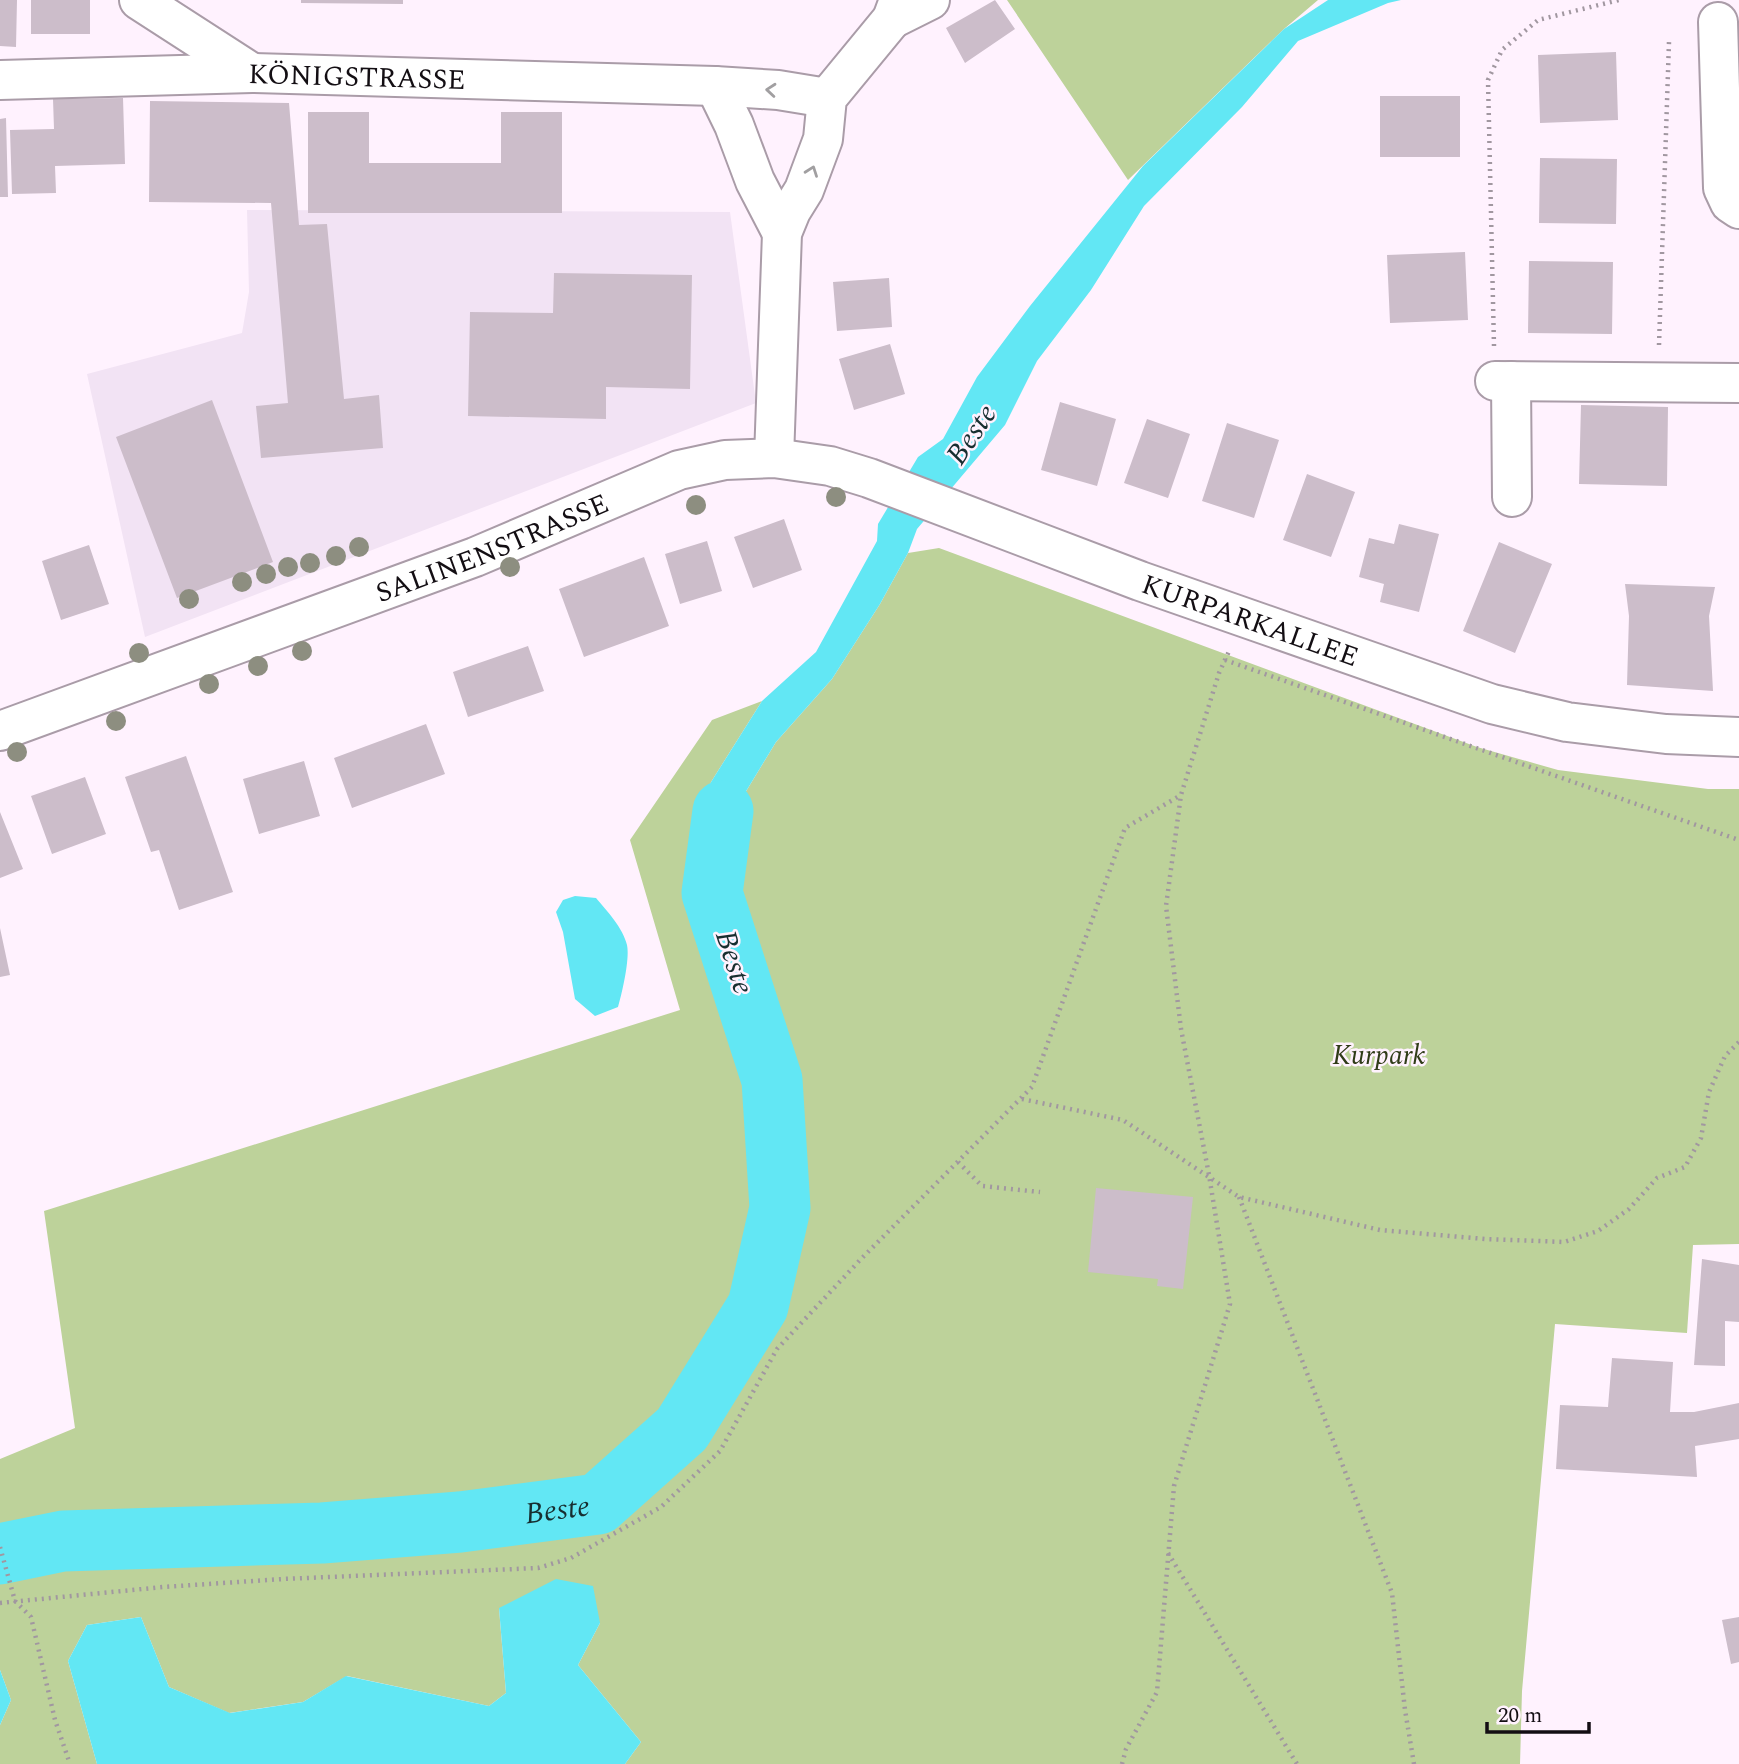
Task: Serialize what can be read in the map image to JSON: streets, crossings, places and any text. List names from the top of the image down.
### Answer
{
  "streets": {
    "street": ["KÖNIGSTRASSE", "SALINENSTRASSE", "KURPARKALLEE"]
  },
  "crossings": [
    ["SALINENSTRASSE", "KURPARKALLEE"]
  ],
  "water": ["Beste"],
  "parks": ["Kurpark"],
  "scale_bar": "20 m"
}
